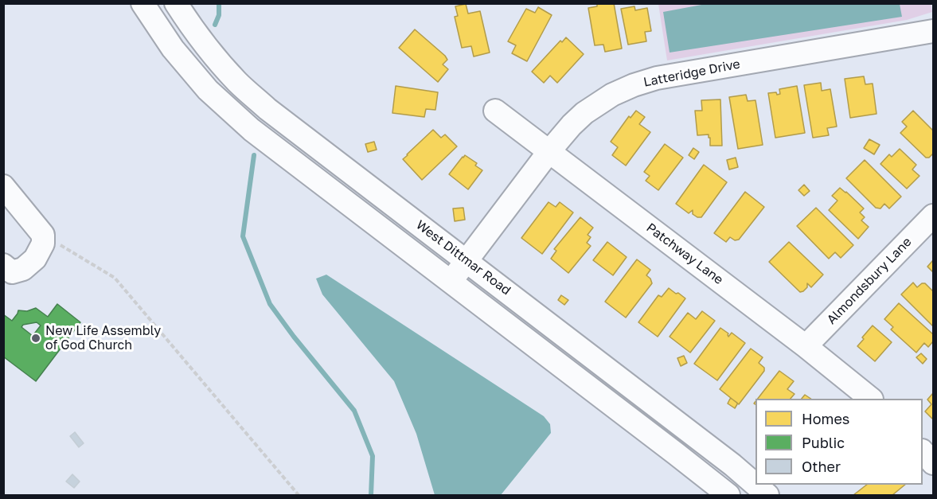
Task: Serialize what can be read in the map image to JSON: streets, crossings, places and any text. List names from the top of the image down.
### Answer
{
  "streets": {
    "street": [
      "Latteridge Drive",
      "Patchway Lane",
      "West Dittmar Road",
      "Almondsbury Lane"
    ]
  },
  "crossings": [
    ["Latteridge Drive", "Patchway Lane"],
    ["Latteridge Drive", "West Dittmar Road"],
    ["Patchway Lane", "Almondsbury Lane"]
  ],
  "places": ["New Life Assembly of God Church"],
  "legend": ["Homes", "Public", "Other"]
}
